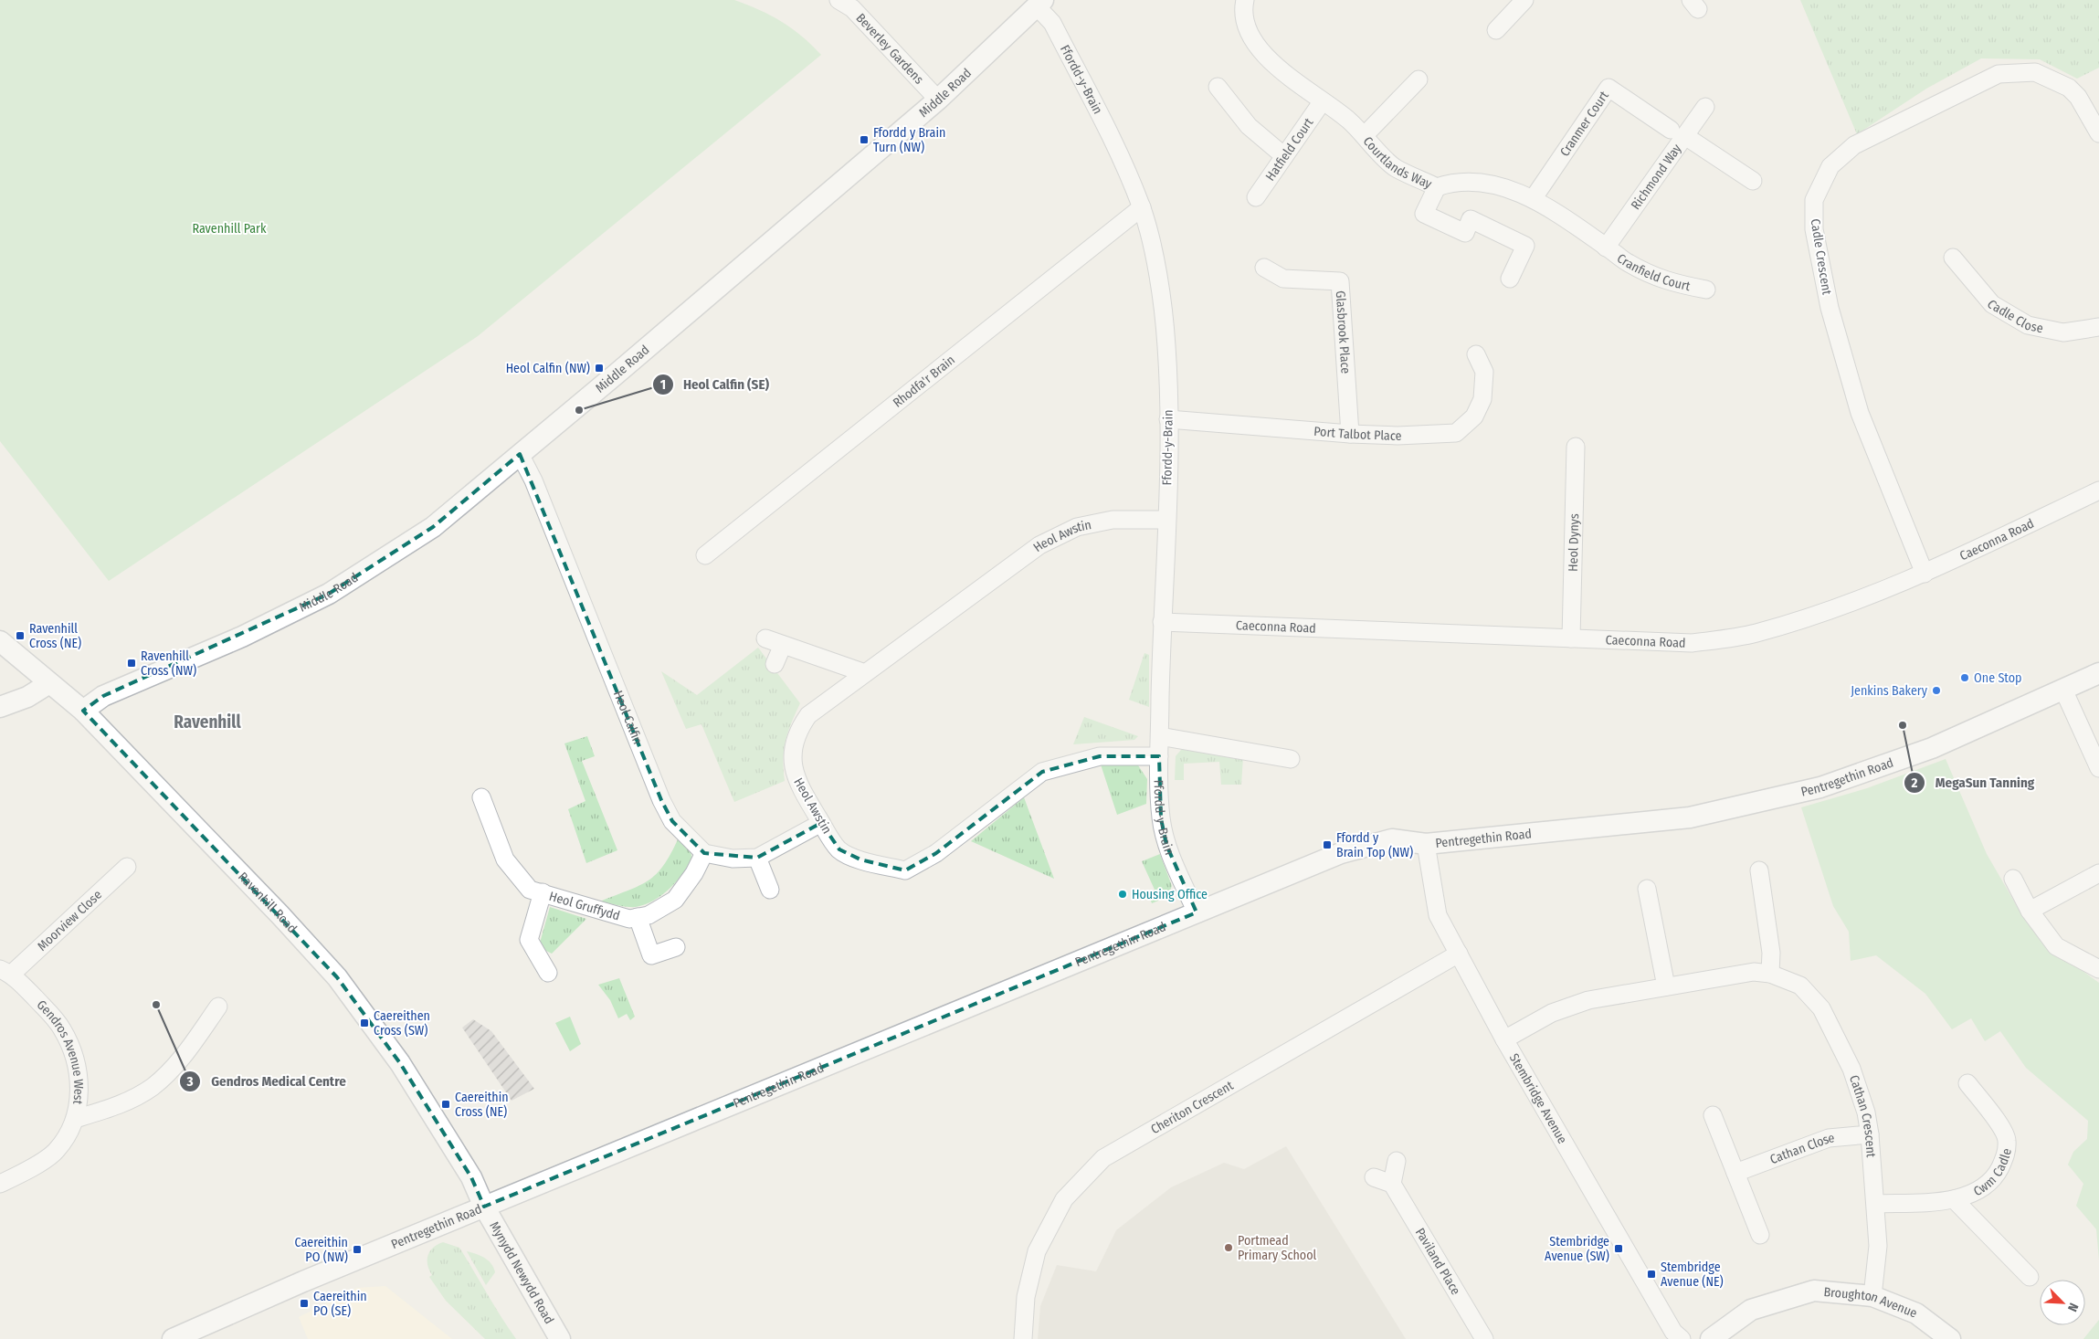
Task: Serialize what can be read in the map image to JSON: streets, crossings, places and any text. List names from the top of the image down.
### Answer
{
  "streets": {
    "street": [
      "Beverley Gardens",
      "Ffordd-y-Brain",
      "Middle Road",
      "Cranmer Court",
      "Hatfield Court",
      "Courtlands Way",
      "Richmond Way",
      "Cadle Crescent",
      "Cranfield Court",
      "Cadle Close",
      "Glasbrook Place",
      "Rhodfa'r Brain",
      "Port Talbot Place",
      "Heol Awstin",
      "Caeconna Road",
      "Heol Dynys",
      "Heol Calfin",
      "Pentregethin Road",
      "Ravenhill Road",
      "Heol Gruffydd",
      "Moorview Close",
      "Gendros Avenue West",
      "Stembridge Avenue",
      "Cheriton Crescent",
      "Cathan Crescent",
      "Cathan Close",
      "Cwm Cadle",
      "Paviland Place",
      "Mynydd Newydd Road",
      "Broughton Avenue"
    ]
  },
  "crossings": [
    ["Beverley Gardens", "Middle Road"],
    ["Ffordd-y-Brain", "Middle Road"],
    ["Ffordd-y-Brain", "Rhodfa'r Brain"],
    ["Ffordd-y-Brain", "Port Talbot Place"],
    ["Ffordd-y-Brain", "Heol Awstin"],
    ["Ffordd-y-Brain", "Caeconna Road"],
    ["Ffordd-y-Brain", "Pentregethin Road"],
    ["Middle Road", "Heol Calfin"],
    ["Middle Road", "Ravenhill Road"],
    ["Cranmer Court", "Courtlands Way"],
    ["Cranmer Court", "Richmond Way"],
    ["Hatfield Court", "Courtlands Way"],
    ["Courtlands Way", "Richmond Way"],
    ["Courtlands Way", "Cranfield Court"],
    ["Richmond Way", "Cranfield Court"],
    ["Cadle Crescent", "Caeconna Road"],
    ["Glasbrook Place", "Port Talbot Place"],
    ["Caeconna Road", "Heol Dynys"],
    ["Heol Calfin", "Heol Gruffydd"],
    ["Pentregethin Road", "Ravenhill Road"],
    ["Pentregethin Road", "Stembridge Avenue"],
    ["Pentregethin Road", "Mynydd Newydd Road"],
    ["Ravenhill Road", "Mynydd Newydd Road"],
    ["Moorview Close", "Gendros Avenue West"],
    ["Stembridge Avenue", "Cheriton Crescent"],
    ["Stembridge Avenue", "Cathan Crescent"],
    ["Cathan Crescent", "Cathan Close"],
    ["Cathan Crescent", "Cwm Cadle"],
    ["Cathan Crescent", "Broughton Avenue"]
  ],
  "districts": ["Ravenhill"],
  "parks": ["Ravenhill Park"],
  "places": {
    "transit": [
      "Ffordd y Brain Turn (NW)",
      "Heol Calfin (NW)",
      "Ravenhill Cross (NE)",
      "Ravenhill Cross (NW)",
      "Ffordd y Brain Top (NW)",
      "Caereithen Cross (SW)",
      "Caereithin Cross (NE)",
      "Stembridge Avenue (SW)",
      "Caereithin PO (NW)",
      "Stembridge Avenue (NE)",
      "Caereithin PO (SE)"
    ],
    "other": [
      "Heol Calfin (SE)",
      "One Stop",
      "Jenkins Bakery",
      "MegaSun Tanning",
      "Housing Office",
      "Gendros Medical Centre",
      "Portmead Primary School"
    ]
  },
  "north": "bottom right"
}
